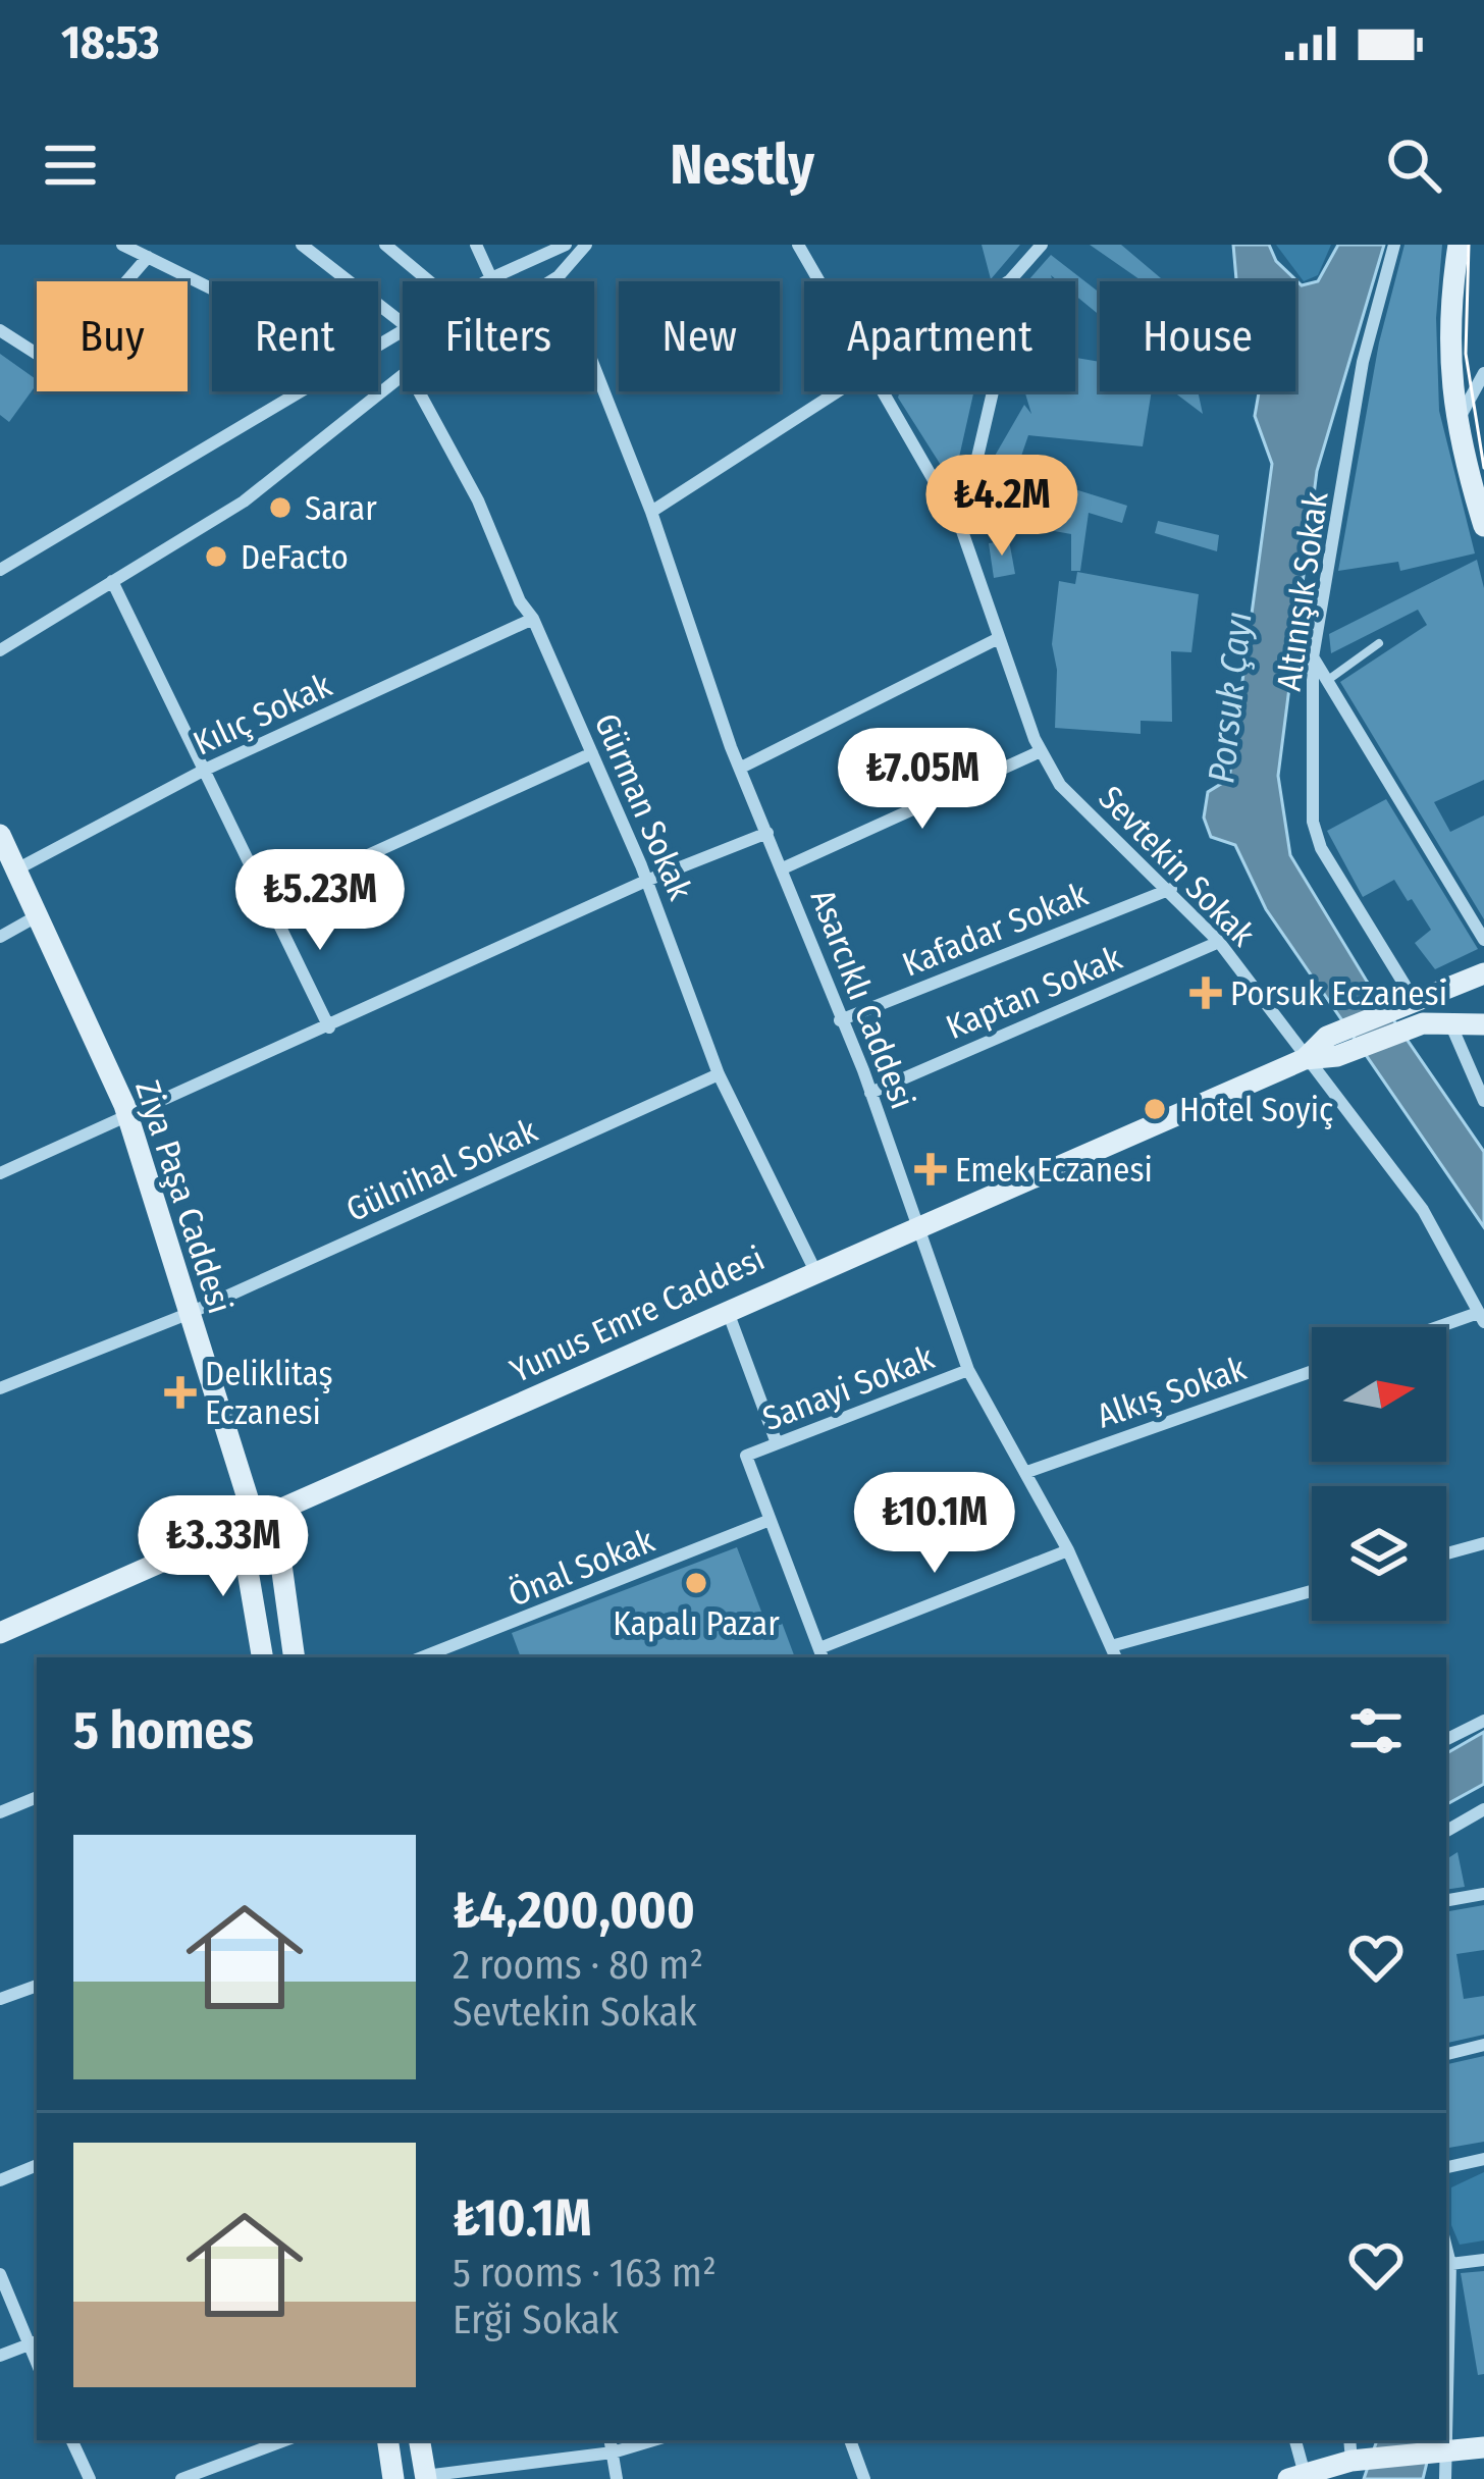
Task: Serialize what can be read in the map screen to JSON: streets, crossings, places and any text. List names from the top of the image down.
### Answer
{
  "streets": {
    "main road": ["Ziya Paşa Caddesi", "Yunus Emre Caddesi"],
    "street": [
      "Altınışık Sokak",
      "Kılıç Sokak",
      "Gürman Sokak",
      "Sevtekin Sokak",
      "Kafadar Sokak",
      "Kaptan Sokak",
      "Asarcıklı Caddesi",
      "Gülnihal Sokak",
      "Sanayi Sokak",
      "Alkış Sokak",
      "Önal Sokak"
    ]
  },
  "crossings": [
    ["Altınışık Sokak", "Yunus Emre Caddesi"],
    ["Kılıç Sokak", "Gürman Sokak"],
    ["Kılıç Sokak", "Ziya Paşa Caddesi"],
    ["Gürman Sokak", "Gülnihal Sokak"],
    ["Gürman Sokak", "Yunus Emre Caddesi"],
    ["Sevtekin Sokak", "Kafadar Sokak"],
    ["Sevtekin Sokak", "Kaptan Sokak"],
    ["Sevtekin Sokak", "Yunus Emre Caddesi"],
    ["Kafadar Sokak", "Asarcıklı Caddesi"],
    ["Kaptan Sokak", "Asarcıklı Caddesi"],
    ["Asarcıklı Caddesi", "Yunus Emre Caddesi"],
    ["Asarcıklı Caddesi", "Sanayi Sokak"],
    ["Asarcıklı Caddesi", "Alkış Sokak"],
    ["Gülnihal Sokak", "Ziya Paşa Caddesi"],
    ["Ziya Paşa Caddesi", "Yunus Emre Caddesi"],
    ["Sanayi Sokak", "Önal Sokak"]
  ],
  "water": ["Porsuk Çayı"],
  "places": {
    "other": [
      "Sarar",
      "DeFacto",
      "Hotel Soyiç",
      "Kapalı Pazar"
    ],
    "health": ["Porsuk Eczanesi", "Emek Eczanesi", "Deliklitaş Eczanesi"]
  },
  "north": "right",
  "page": {
    "status": "18:53",
    "header": "Nestly",
    "chip": [
      "Buy",
      "Rent",
      "Filters",
      "New",
      "Apartment",
      "House"
    ],
    "price": [
      "₺4.2M",
      "₺7.05M",
      "₺5.23M",
      "₺10.1M",
      "₺3.33M"
    ],
    "heading": "5 homes",
    "list": [
      {
        "name": "₺4,200,000",
        "note": "2 rooms · 80 m² · Sevtekin Sokak"
      },
      {
        "name": "₺10.1M",
        "note": "5 rooms · 163 m² · Erği Sokak"
      }
    ]
  }
}
